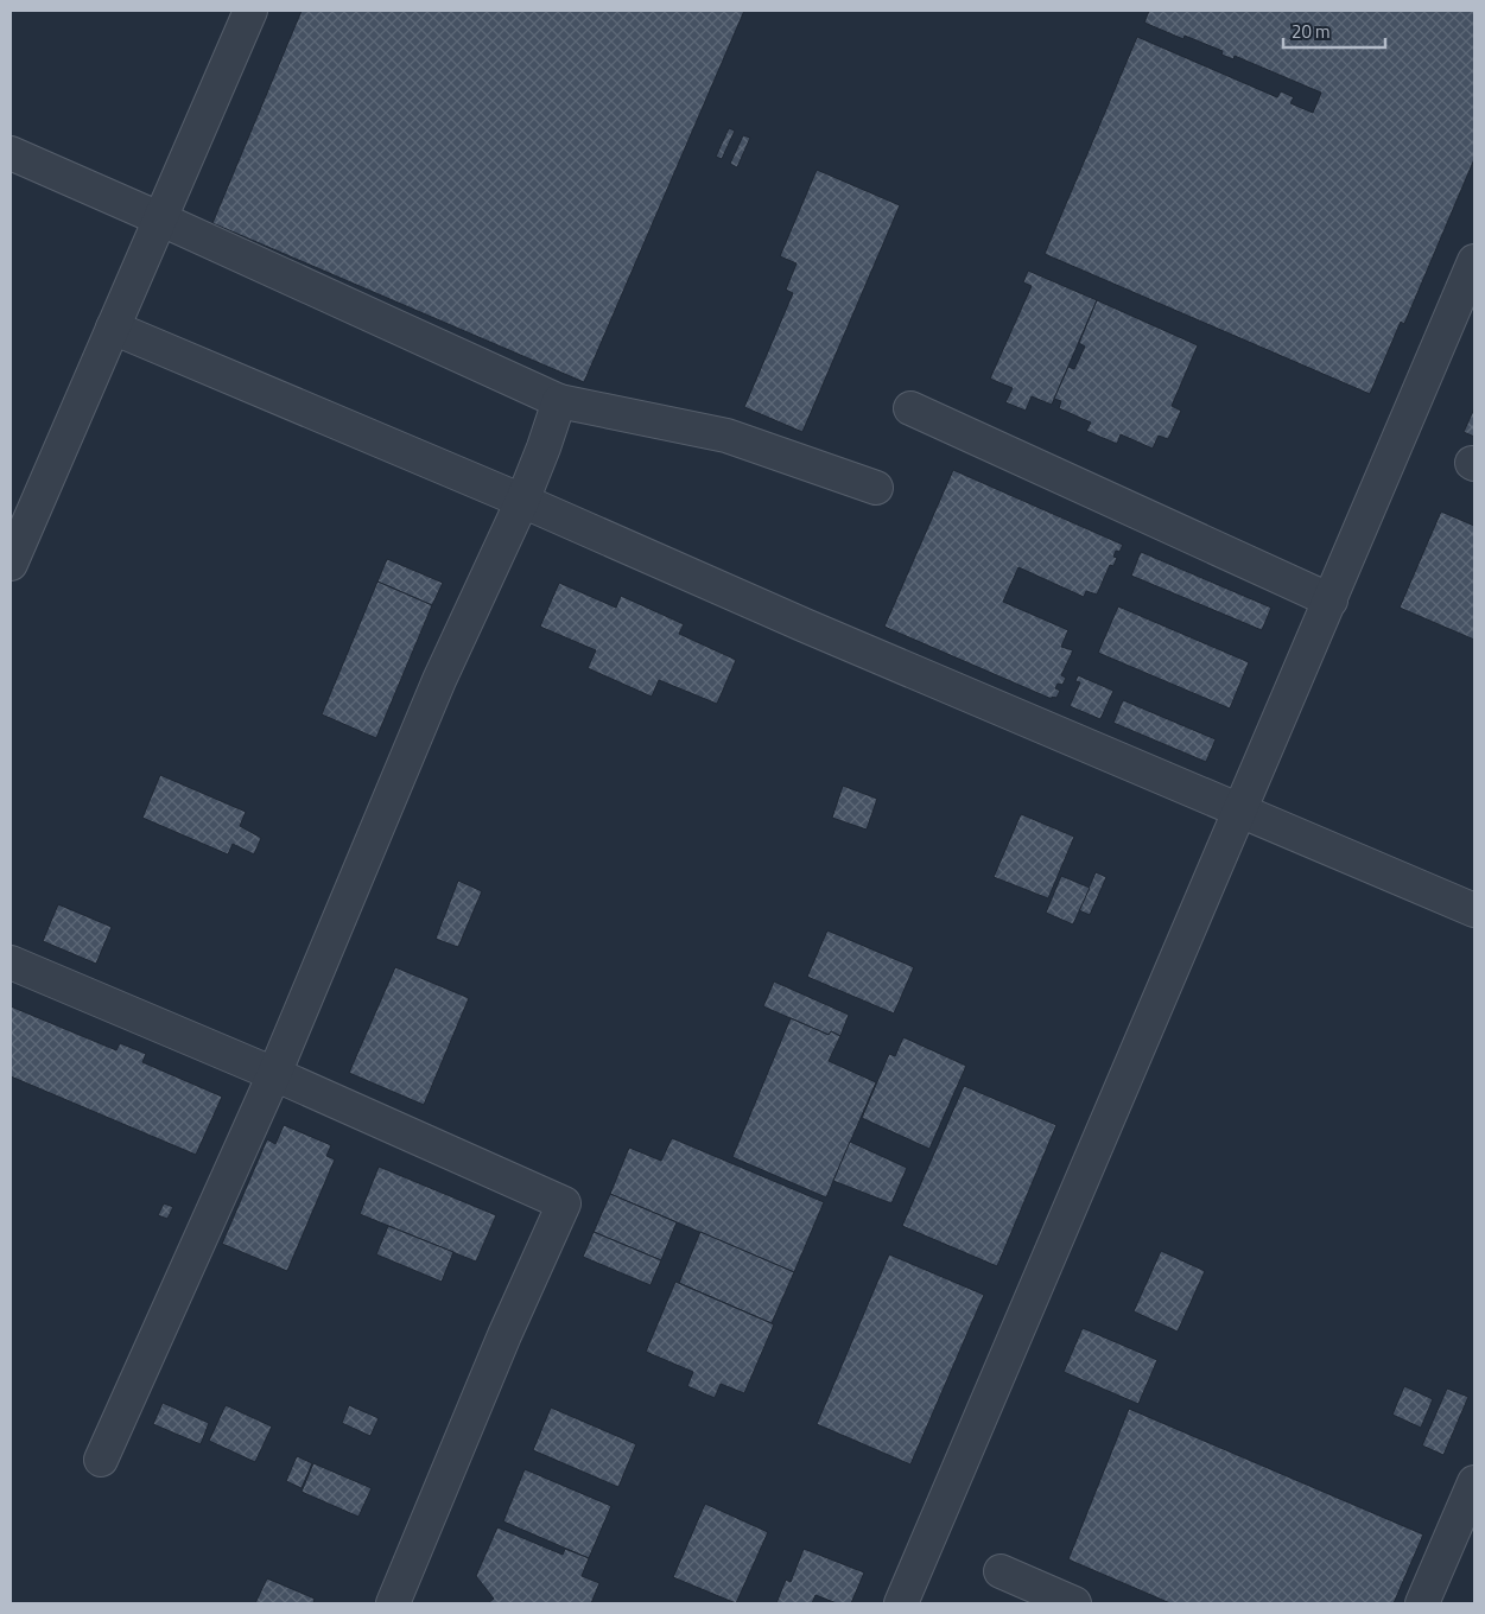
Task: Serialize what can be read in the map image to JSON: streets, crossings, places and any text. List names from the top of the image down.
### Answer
{
  "scale_bar": "20 m"
}
